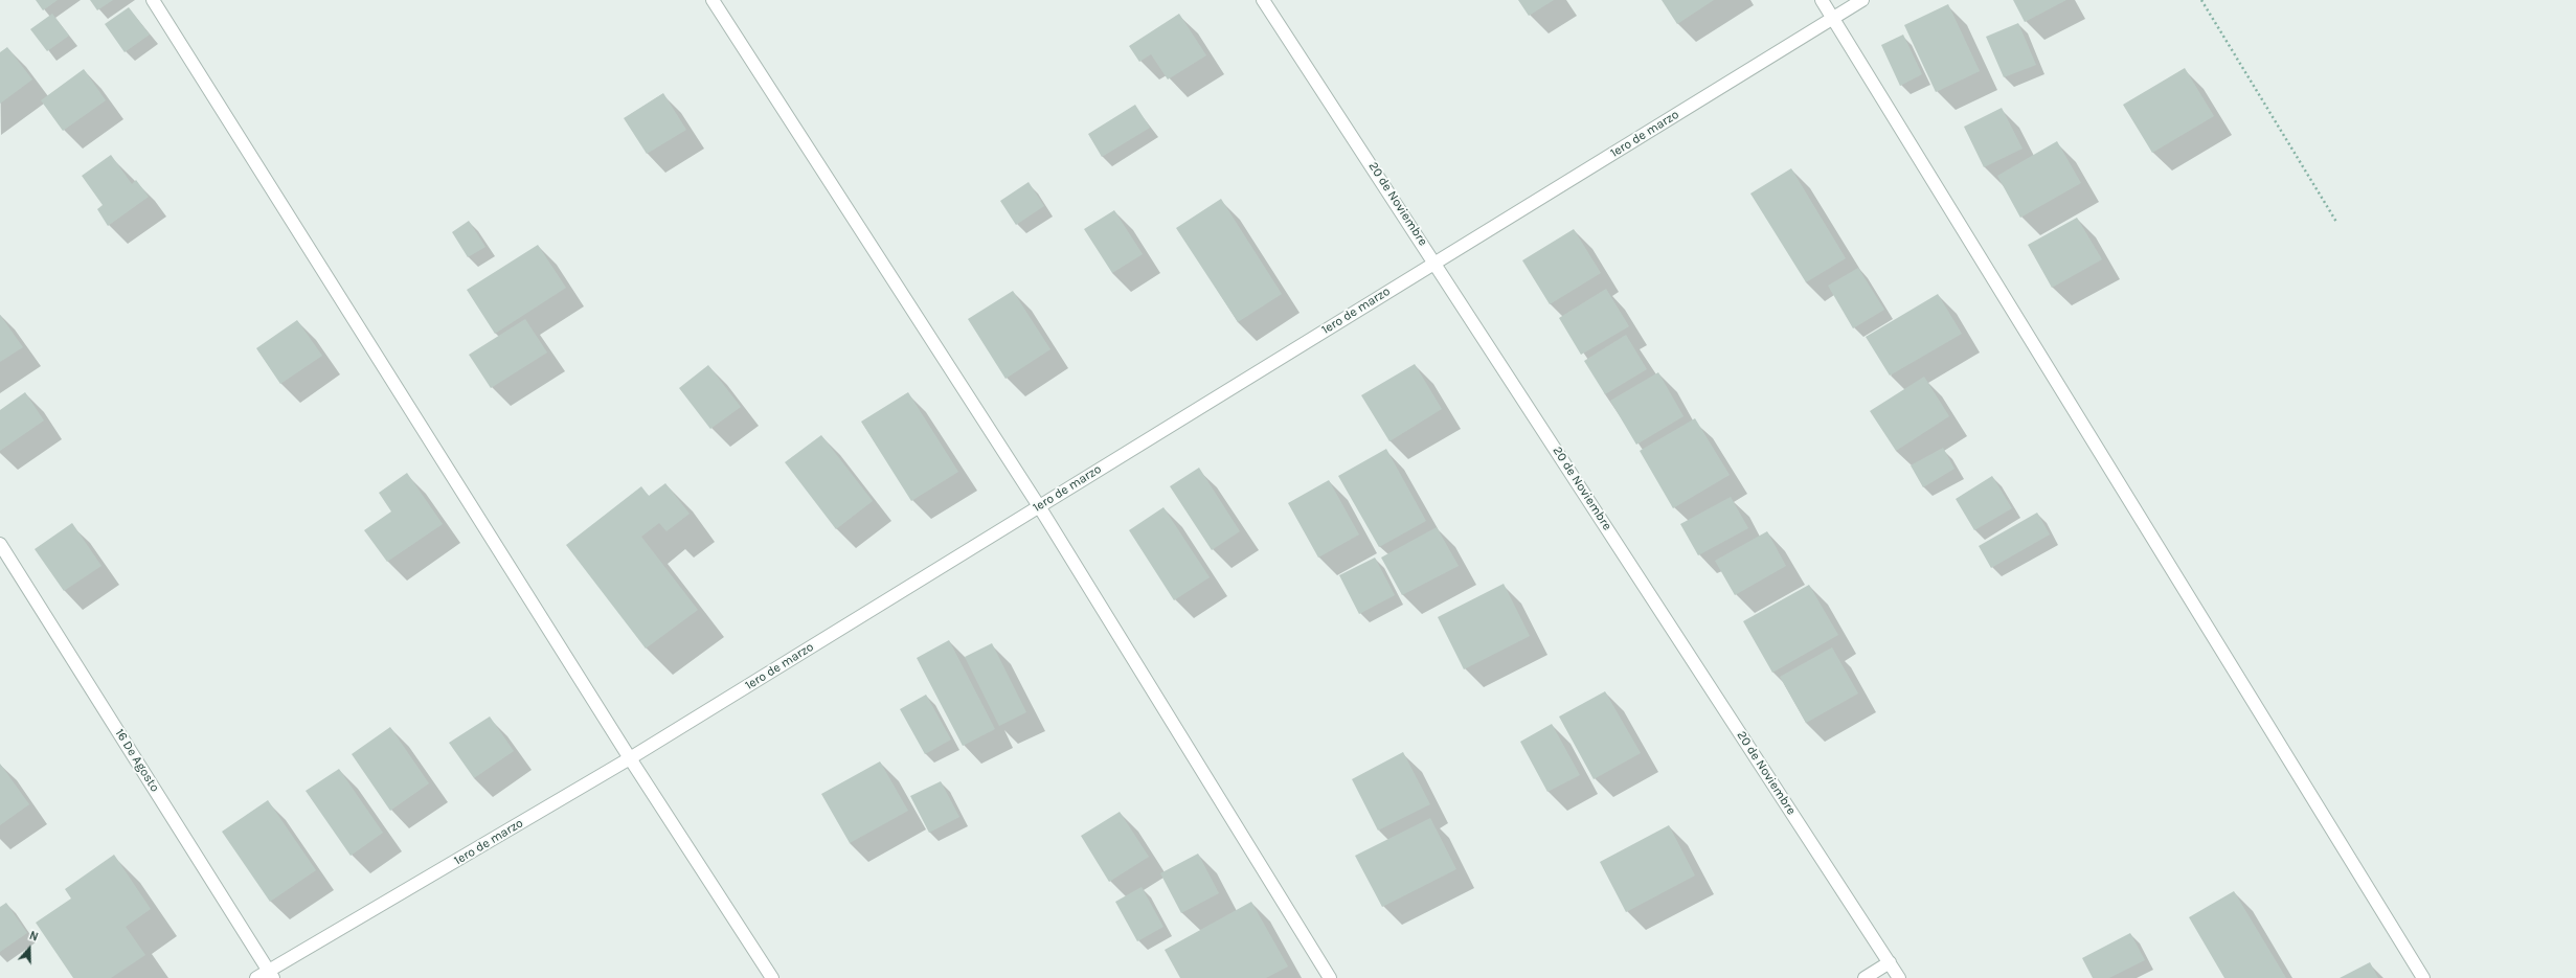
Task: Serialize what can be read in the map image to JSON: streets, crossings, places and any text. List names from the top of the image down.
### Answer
{
  "streets": {
    "street": ["1ero de marzo", "20 de Noviembre", "16 De Agosto"]
  },
  "crossings": [
    ["1ero de marzo", "20 de Noviembre"],
    ["1ero de marzo", "16 De Agosto"]
  ],
  "north": "top"
}
